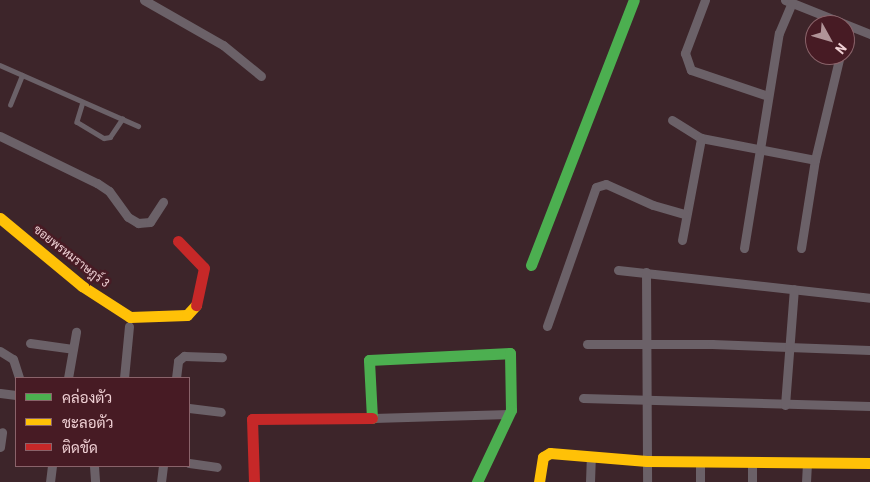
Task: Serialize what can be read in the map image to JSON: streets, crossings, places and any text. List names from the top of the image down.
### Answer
{
  "streets": {
    "street": ["ซอยพรหมราษฎร์ 3"]
  },
  "legend": ["คล่องตัว", "ชะลอตัว", "ติดขัด"],
  "north": "bottom right"
}
